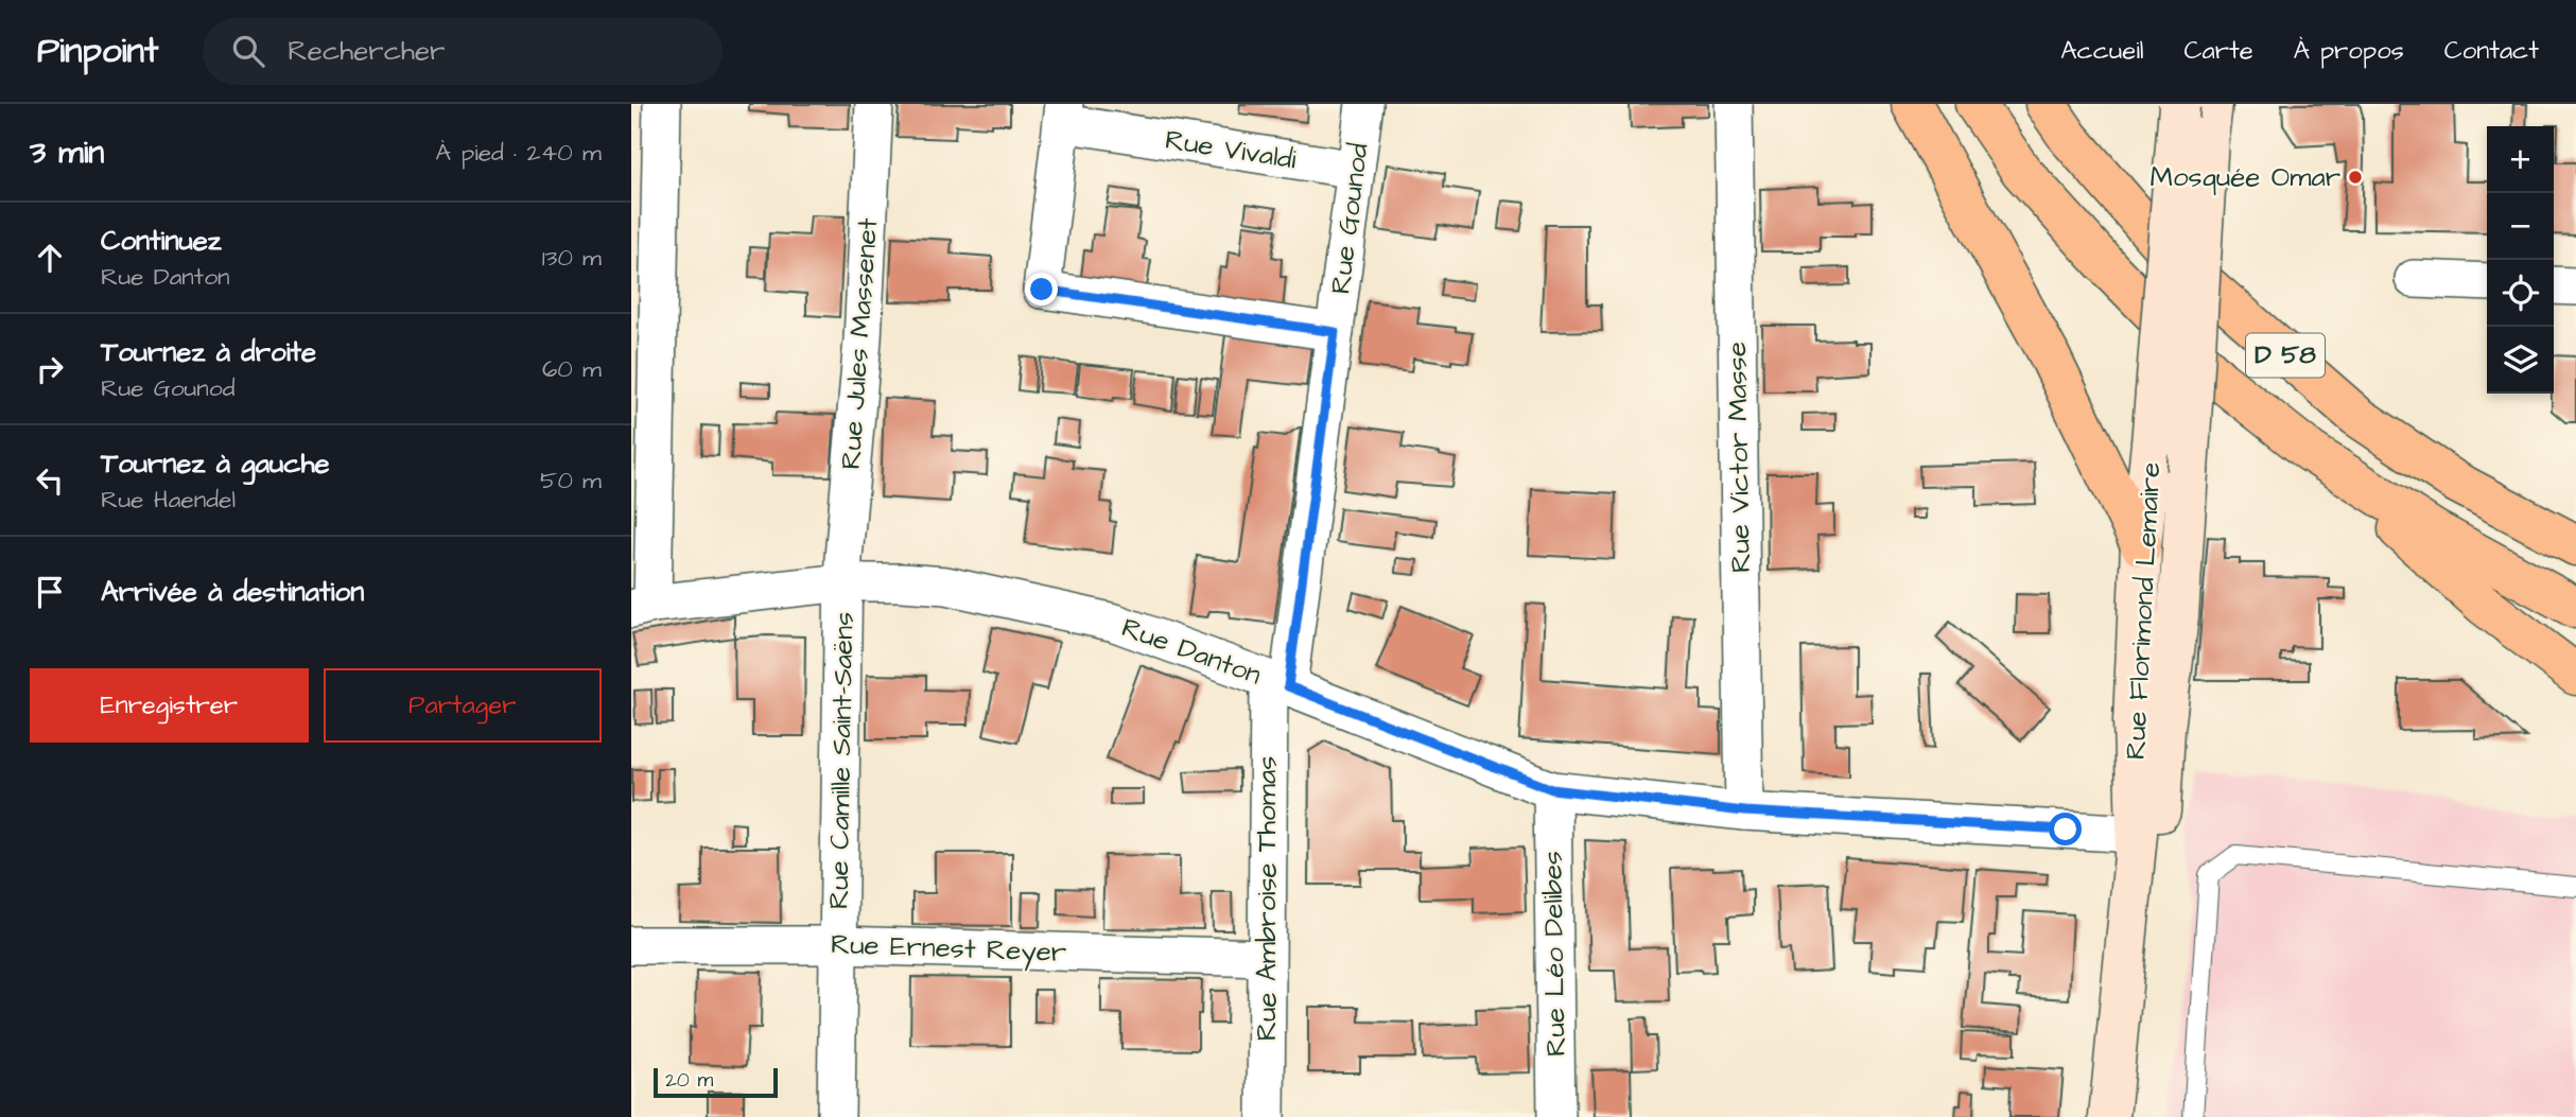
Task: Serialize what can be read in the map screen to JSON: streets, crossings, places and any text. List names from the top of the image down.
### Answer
{
  "streets": {
    "highway": ["D 58"],
    "main road": ["Rue Florimond Lemaire"],
    "street": [
      "Rue Vivaldi",
      "Rue Gounod",
      "Rue Jules Massenet",
      "Rue Victor Masse",
      "Rue Danton",
      "Rue Camille Saint-Saëns",
      "Rue Ambroise Thomas",
      "Rue Ernest Reyer",
      "Rue Léo Delibes"
    ]
  },
  "crossings": [
    ["Rue Vivaldi", "Rue Gounod"],
    ["Rue Gounod", "Rue Danton"],
    ["Rue Gounod", "Rue Ambroise Thomas"],
    ["Rue Jules Massenet", "Rue Danton"],
    ["Rue Jules Massenet", "Rue Camille Saint-Saëns"],
    ["Rue Victor Masse", "Rue Danton"],
    ["Rue Florimond Lemaire", "Rue Danton"],
    ["Rue Danton", "Rue Camille Saint-Saëns"],
    ["Rue Danton", "Rue Ambroise Thomas"],
    ["Rue Danton", "Rue Léo Delibes"],
    ["Rue Camille Saint-Saëns", "Rue Ernest Reyer"],
    ["Rue Ambroise Thomas", "Rue Ernest Reyer"]
  ],
  "places": ["Mosquée Omar"],
  "scale_bar": "20 m",
  "page": {
    "header": "Pinpoint",
    "search": "Rechercher",
    "nav": [
      "Accueil",
      "Carte",
      "À propos",
      "Contact"
    ],
    "heading": ["3 min", "À pied · 240 m"],
    "map_buttons": ["+", "−"],
    "list": [
      ["Continuez", "Rue Danton", "130 m"],
      ["Tournez à droite", "Rue Gounod", "60 m"],
      ["Tournez à gauche", "Rue Haendel", "50 m"],
      "Arrivée à destination"
    ],
    "buttons": ["Enregistrer", "Partager"],
    "scale": "20 m"
  }
}
